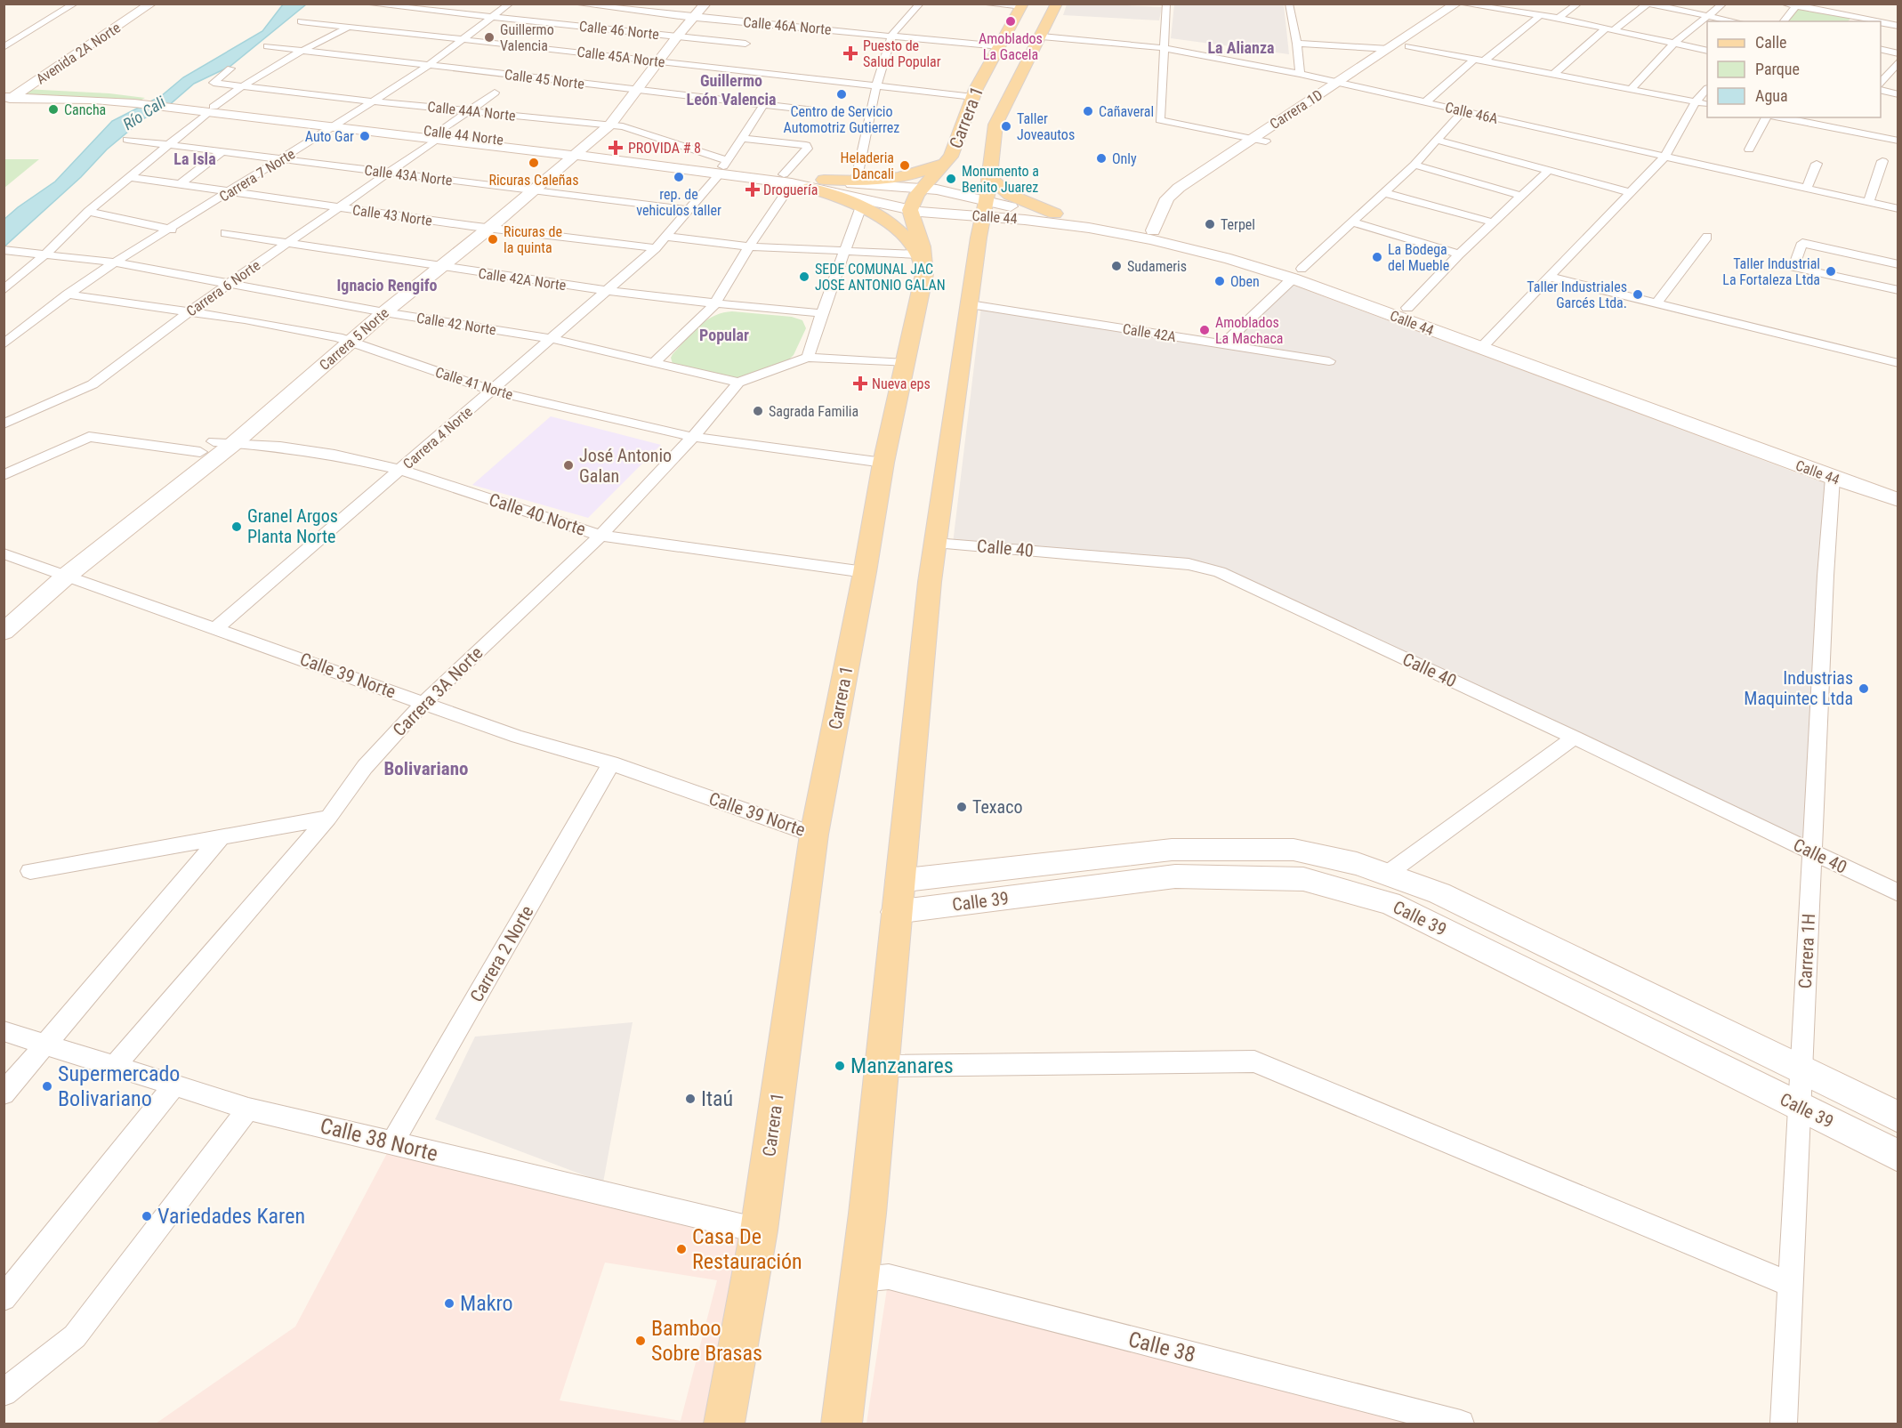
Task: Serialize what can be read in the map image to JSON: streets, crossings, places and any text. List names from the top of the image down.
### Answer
{
  "streets": {
    "main road": ["Carrera 1"],
    "street": [
      "Calle 46A Norte",
      "Calle 46 Norte",
      "Avenida 2A Norte",
      "Calle 45A Norte",
      "Calle 45 Norte",
      "Carrera 1D",
      "Calle 44A Norte",
      "Calle 46A",
      "Calle 44 Norte",
      "Carrera 7 Norte",
      "Calle 43A Norte",
      "Calle 43 Norte",
      "Calle 44",
      "Calle 42A Norte",
      "Carrera 6 Norte",
      "Calle 42 Norte",
      "Calle 42A",
      "Carrera 5 Norte",
      "Calle 41 Norte",
      "Carrera 4 Norte",
      "Calle 40 Norte",
      "Calle 40",
      "Calle 39 Norte",
      "Carrera 3A Norte",
      "Calle 39",
      "Carrera 1H",
      "Carrera 2 Norte",
      "Calle 38 Norte",
      "Calle 38"
    ]
  },
  "crossings": [
    ["Calle 46A Norte", "Carrera 1"],
    ["Calle 46A Norte", "Carrera 5 Norte"],
    ["Calle 46 Norte", "Carrera 7 Norte"],
    ["Calle 46 Norte", "Carrera 5 Norte"],
    ["Avenida 2A Norte", "Calle 44 Norte"],
    ["Calle 45A Norte", "Carrera 1"],
    ["Calle 45A Norte", "Carrera 7 Norte"],
    ["Calle 45A Norte", "Carrera 5 Norte"],
    ["Calle 45 Norte", "Carrera 7 Norte"],
    ["Calle 45 Norte", "Carrera 5 Norte"],
    ["Calle 45 Norte", "Carrera 4 Norte"],
    ["Carrera 1D", "Calle 46A"],
    ["Carrera 1D", "Calle 44"],
    ["Calle 44A Norte", "Calle 44 Norte"],
    ["Calle 44A Norte", "Carrera 7 Norte"],
    ["Calle 44A Norte", "Carrera 6 Norte"],
    ["Calle 44A Norte", "Carrera 5 Norte"],
    ["Calle 44A Norte", "Carrera 4 Norte"],
    ["Calle 46A", "Carrera 1"],
    ["Carrera 1", "Calle 44 Norte"],
    ["Carrera 1", "Calle 44"],
    ["Carrera 1", "Calle 42A"],
    ["Carrera 1", "Calle 41 Norte"],
    ["Carrera 1", "Calle 40 Norte"],
    ["Carrera 1", "Calle 40"],
    ["Carrera 1", "Calle 39 Norte"],
    ["Carrera 1", "Calle 39"],
    ["Carrera 1", "Calle 38 Norte"],
    ["Carrera 1", "Calle 38"],
    ["Calle 44 Norte", "Carrera 7 Norte"],
    ["Calle 44 Norte", "Calle 44"],
    ["Calle 44 Norte", "Carrera 6 Norte"],
    ["Calle 44 Norte", "Carrera 5 Norte"],
    ["Calle 44 Norte", "Carrera 4 Norte"],
    ["Carrera 7 Norte", "Calle 43A Norte"],
    ["Carrera 7 Norte", "Calle 43 Norte"],
    ["Carrera 7 Norte", "Calle 42 Norte"],
    ["Carrera 7 Norte", "Calle 41 Norte"],
    ["Calle 43A Norte", "Carrera 6 Norte"],
    ["Calle 43A Norte", "Carrera 5 Norte"],
    ["Calle 43A Norte", "Carrera 4 Norte"],
    ["Calle 43 Norte", "Carrera 6 Norte"],
    ["Calle 43 Norte", "Carrera 5 Norte"],
    ["Calle 43 Norte", "Carrera 4 Norte"],
    ["Calle 44", "Carrera 1H"],
    ["Calle 42A Norte", "Carrera 6 Norte"],
    ["Calle 42A Norte", "Carrera 5 Norte"],
    ["Calle 42A Norte", "Carrera 4 Norte"],
    ["Carrera 6 Norte", "Calle 42 Norte"],
    ["Carrera 6 Norte", "Calle 41 Norte"],
    ["Calle 42 Norte", "Carrera 5 Norte"],
    ["Calle 42 Norte", "Carrera 4 Norte"],
    ["Calle 42 Norte", "Carrera 3A Norte"],
    ["Carrera 5 Norte", "Calle 41 Norte"],
    ["Carrera 5 Norte", "Calle 40 Norte"],
    ["Carrera 5 Norte", "Calle 39 Norte"],
    ["Calle 41 Norte", "Carrera 4 Norte"],
    ["Calle 41 Norte", "Carrera 3A Norte"],
    ["Carrera 4 Norte", "Calle 40 Norte"],
    ["Carrera 4 Norte", "Calle 39 Norte"],
    ["Calle 40 Norte", "Carrera 3A Norte"],
    ["Calle 40", "Carrera 1H"],
    ["Calle 39 Norte", "Carrera 3A Norte"],
    ["Calle 39 Norte", "Carrera 2 Norte"],
    ["Carrera 3A Norte", "Calle 38 Norte"],
    ["Calle 39", "Carrera 1H"],
    ["Carrera 2 Norte", "Calle 38 Norte"]
  ],
  "districts": [
    "La Alianza",
    "Guillermo León Valencia",
    "La Isla",
    "Ignacio Rengifo",
    "Popular",
    "Bolivariano"
  ],
  "water": ["Río Cali"],
  "places": {
    "other": [
      "Amoblados La Gacela",
      "Guillermo Valencia",
      "Centro de Servicio Automotriz Gutierrez",
      "Cancha",
      "Cañaveral",
      "Taller Joveautos",
      "Auto Gar",
      "Only",
      "Ricuras Caleñas",
      "Heladeria Dancali",
      "rep. de vehiculos taller",
      "Monumento a Benito Juarez",
      "Terpel",
      "Ricuras de la quinta",
      "La Bodega del Mueble",
      "Sudameris",
      "Taller Industrial La Fortaleza Ltda",
      "SEDE COMUNAL JAC JOSE ANTONIO GALAN",
      "Oben",
      "Taller Industriales Garcés Ltda.",
      "Amoblados La Machaca",
      "Sagrada Familia",
      "José Antonio Galan",
      "Granel Argos Planta Norte",
      "Industrias Maquintec Ltda",
      "Texaco",
      "Manzanares",
      "Supermercado Bolivariano",
      "Itaú",
      "Variedades Karen",
      "Casa De Restauración",
      "Makro",
      "Bamboo Sobre Brasas"
    ],
    "health": [
      "Puesto de Salud Popular",
      "PROVIDA # 8",
      "Droguería",
      "Nueva eps"
    ]
  },
  "legend": ["Calle", "Parque", "Agua"]
}
